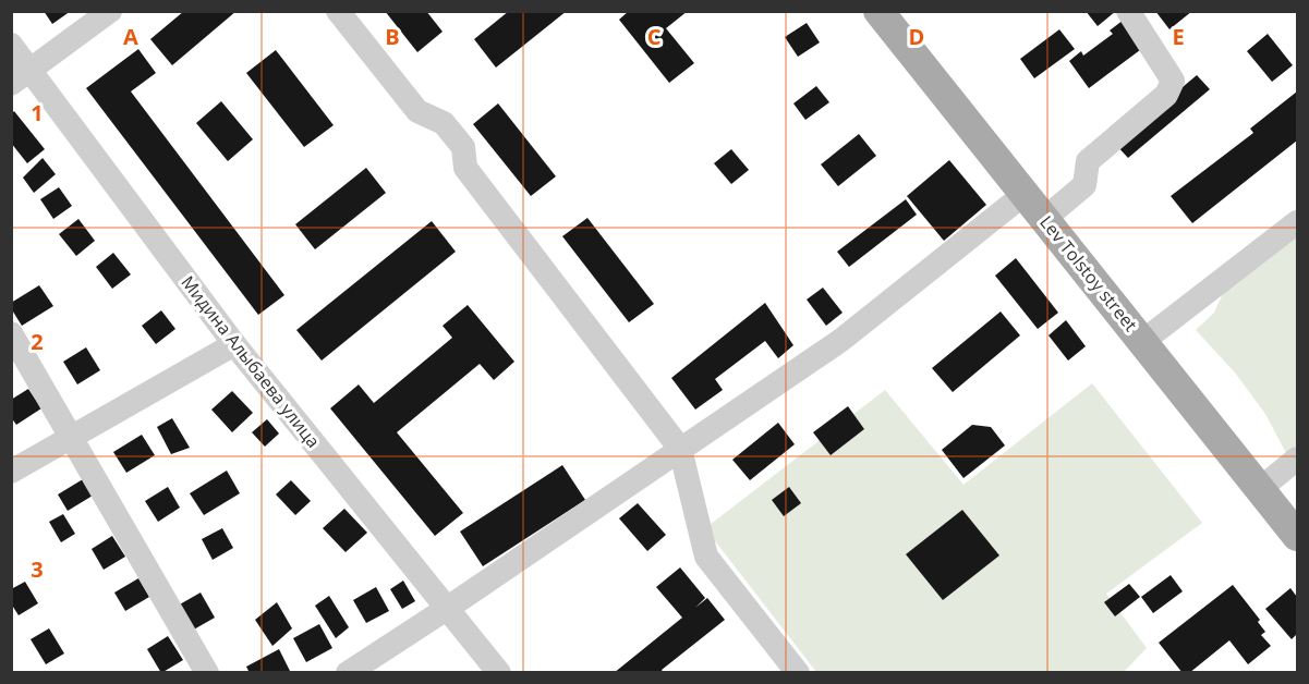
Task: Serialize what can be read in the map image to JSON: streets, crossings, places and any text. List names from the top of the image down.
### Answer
{
  "streets": {
    "main road": ["Lev Tolstoy street"],
    "street": ["Мидина Алыбаева улица"]
  },
  "grid": {
    "columns": [
      "A",
      "B",
      "C",
      "D",
      "E"
    ],
    "rows": ["1", "2", "3"]
  }
}
